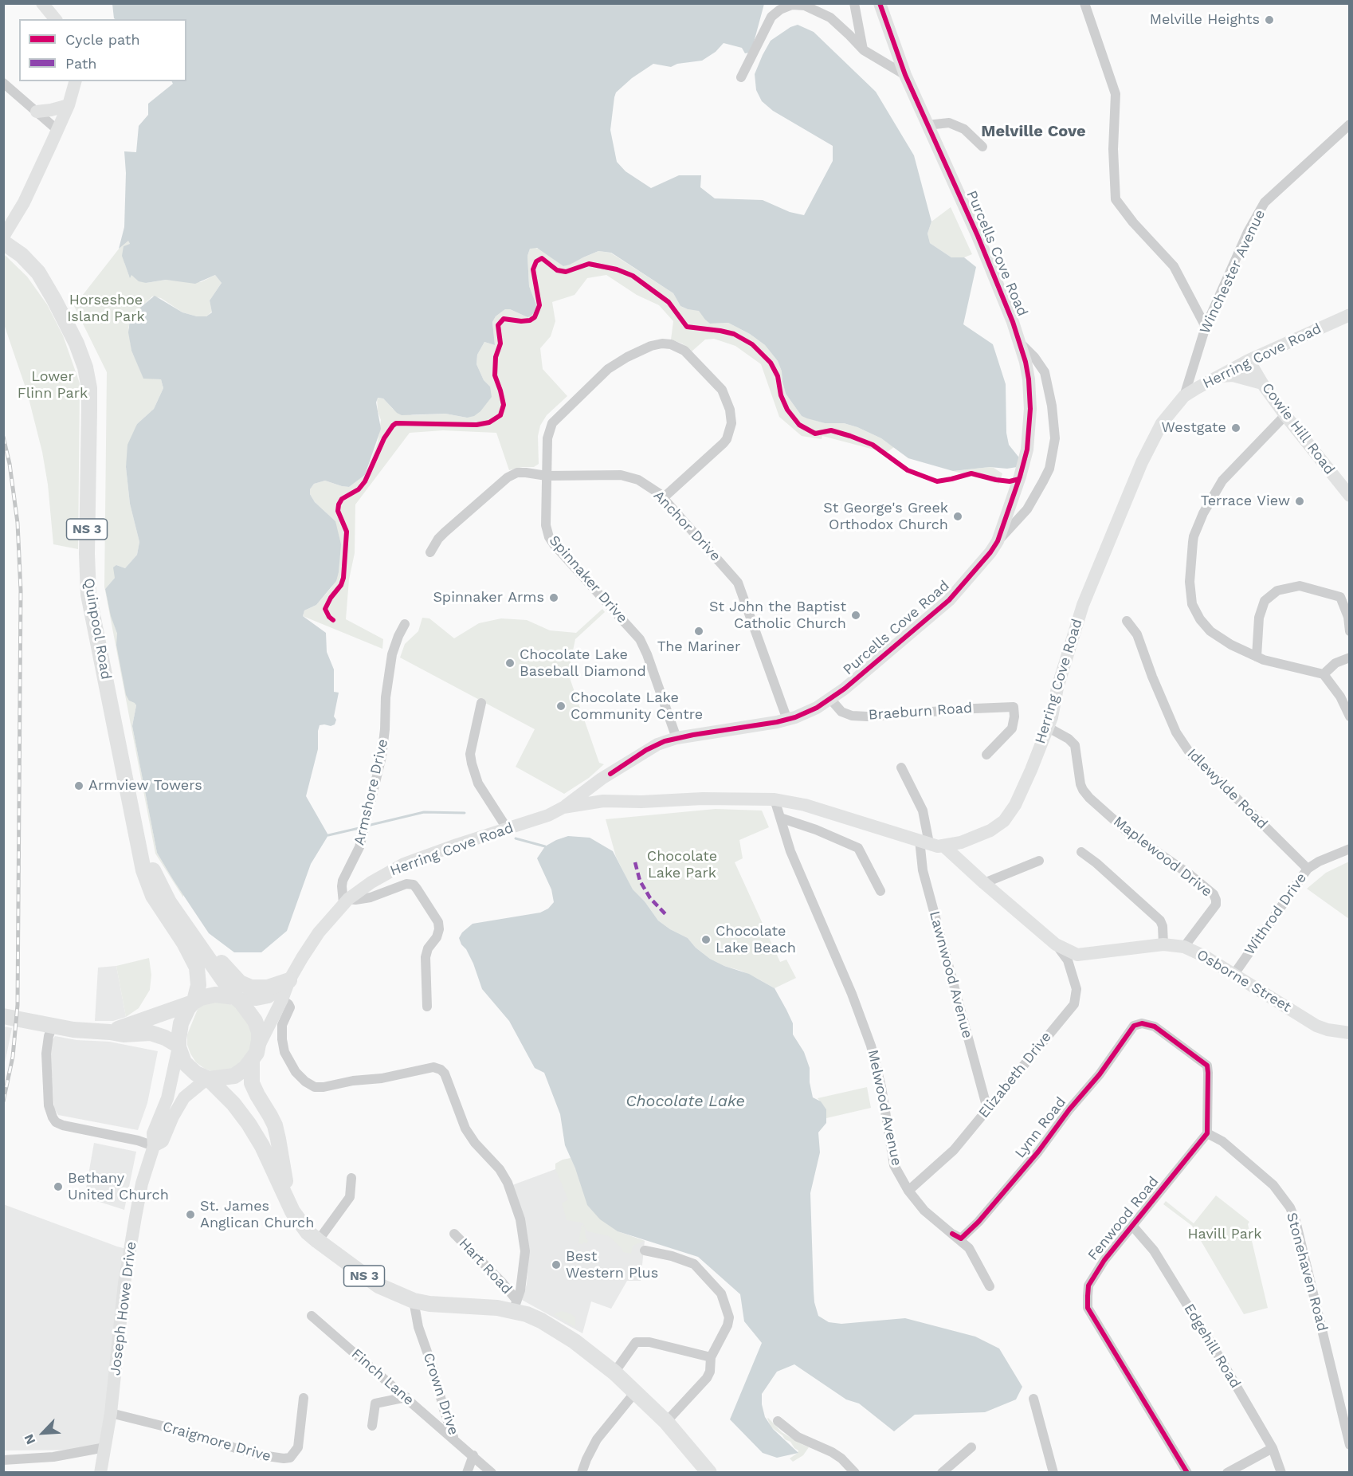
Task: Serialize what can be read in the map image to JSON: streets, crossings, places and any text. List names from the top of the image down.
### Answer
{
  "streets": {
    "main road": [
      "Purcells Cove Road",
      "Herring Cove Road",
      "Cowie Hill Road",
      "NS 3",
      "Quinpool Road",
      "Osborne Street",
      "Joseph Howe Drive"
    ],
    "street": [
      "Winchester Avenue",
      "Anchor Drive",
      "Spinnaker Drive",
      "Braeburn Road",
      "Idlewylde Road",
      "Armshore Drive",
      "Maplewood Drive",
      "Withrod Drive",
      "Lawnwood Avenue",
      "Elizabeth Drive",
      "Melwood Avenue",
      "Lynn Road",
      "Fenwood Road",
      "Hart Road",
      "Stonehaven Road",
      "Edgehill Road",
      "Finch Lane",
      "Crown Drive",
      "Craigmore Drive"
    ]
  },
  "crossings": [
    ["Purcells Cove Road", "Herring Cove Road"],
    ["Purcells Cove Road", "Anchor Drive"],
    ["Purcells Cove Road", "Spinnaker Drive"],
    ["Purcells Cove Road", "Braeburn Road"],
    ["Winchester Avenue", "Herring Cove Road"],
    ["Herring Cove Road", "Cowie Hill Road"],
    ["Herring Cove Road", "NS 3"],
    ["Herring Cove Road", "Quinpool Road"],
    ["Herring Cove Road", "Armshore Drive"],
    ["Herring Cove Road", "Maplewood Drive"],
    ["Herring Cove Road", "Lawnwood Avenue"],
    ["Herring Cove Road", "Osborne Street"],
    ["Herring Cove Road", "Melwood Avenue"],
    ["Herring Cove Road", "Joseph Howe Drive"],
    ["Anchor Drive", "Spinnaker Drive"],
    ["NS 3", "Quinpool Road"],
    ["NS 3", "Hart Road"],
    ["NS 3", "Joseph Howe Drive"],
    ["NS 3", "Crown Drive"],
    ["Quinpool Road", "Joseph Howe Drive"],
    ["Idlewylde Road", "Withrod Drive"],
    ["Maplewood Drive", "Osborne Street"],
    ["Withrod Drive", "Osborne Street"],
    ["Lawnwood Avenue", "Elizabeth Drive"],
    ["Osborne Street", "Elizabeth Drive"],
    ["Elizabeth Drive", "Melwood Avenue"],
    ["Melwood Avenue", "Lynn Road"],
    ["Lynn Road", "Fenwood Road"],
    ["Lynn Road", "Stonehaven Road"],
    ["Fenwood Road", "Stonehaven Road"],
    ["Fenwood Road", "Edgehill Road"],
    ["Joseph Howe Drive", "Craigmore Drive"],
    ["Finch Lane", "Crown Drive"]
  ],
  "districts": ["Melville Cove"],
  "water": ["Chocolate Lake"],
  "parks": [
    "Horseshoe Island Park",
    "Lower Flinn Park",
    "Chocolate Lake Park",
    "Havill Park"
  ],
  "places": [
    "Melville Heights",
    "Westgate",
    "Terrace View",
    "St George's Greek Orthodox Church",
    "Spinnaker Arms",
    "St John the Baptist Catholic Church",
    "The Mariner",
    "Chocolate Lake Baseball Diamond",
    "Chocolate Lake Community Centre",
    "Armview Towers",
    "Chocolate Lake Beach",
    "Bethany United Church",
    "St. James Anglican Church",
    "Best Western Plus"
  ],
  "legend": ["Cycle path", "Path"],
  "north": "bottom left"
}
